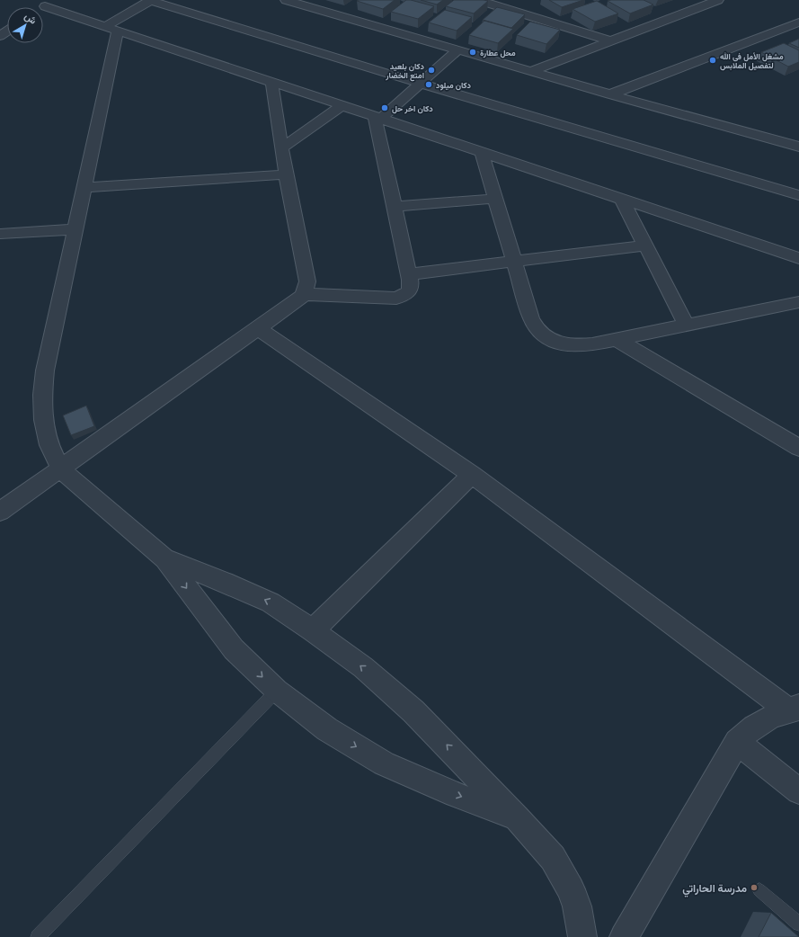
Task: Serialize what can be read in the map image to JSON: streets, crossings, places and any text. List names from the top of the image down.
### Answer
{
  "places": [
    "محل عطارة",
    "مشغل الأمل في الله لتفصيل الملابس",
    "دكان بلعيد امتع الخضار",
    "دكان ميلود",
    "دكان اخر حل",
    "مدرسة الحاراتي"
  ],
  "north": "top right"
}
